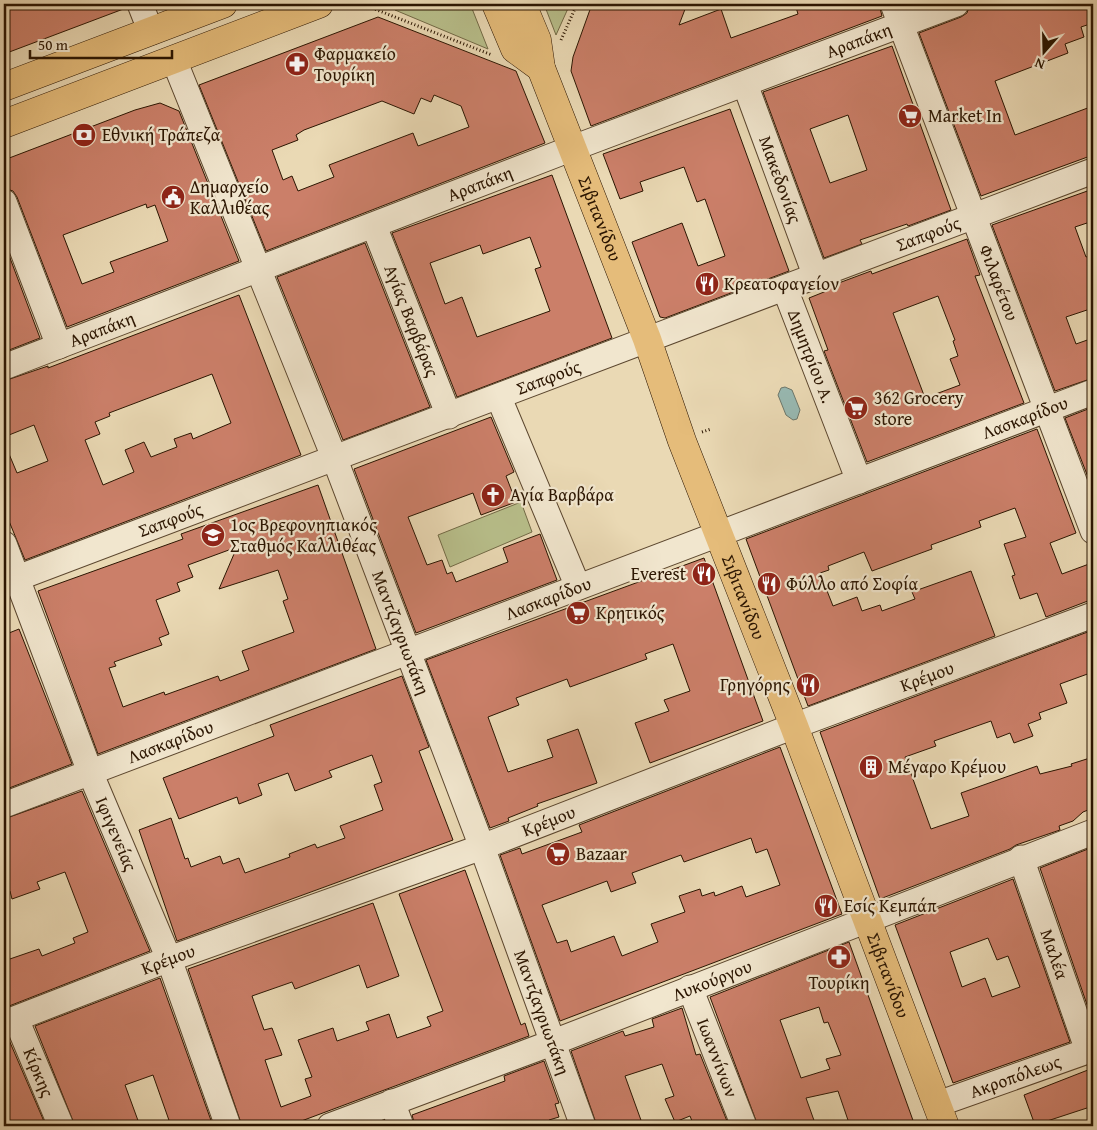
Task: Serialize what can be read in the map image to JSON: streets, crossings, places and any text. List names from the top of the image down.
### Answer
{
  "streets": {
    "main road": ["Σιβιτανίδου"],
    "street": [
      "Αραπάκη",
      "Μακεδονίας",
      "Σαπφούς",
      "Φιλαρέτου",
      "Αγίας Βαρβάρας",
      "Δημητρίου Α.",
      "Λασκαρίδου",
      "Μαντζαγριωτάκη",
      "Κρέμου",
      "Ιφιγενείας",
      "Μαλέα",
      "Λυκούργου",
      "Ιωαννίνων",
      "Κίρκης",
      "Ακροπόλεως"
    ]
  },
  "crossings": [
    ["Αραπάκη", "Μακεδονίας"],
    ["Αραπάκη", "Σιβιτανίδου"],
    ["Αραπάκη", "Φιλαρέτου"],
    ["Αραπάκη", "Αγίας Βαρβάρας"],
    ["Αραπάκη", "Μαντζαγριωτάκη"],
    ["Μακεδονίας", "Σαπφούς"],
    ["Σιβιτανίδου", "Σαπφούς"],
    ["Σιβιτανίδου", "Λασκαρίδου"],
    ["Σιβιτανίδου", "Κρέμου"],
    ["Σιβιτανίδου", "Λυκούργου"],
    ["Σιβιτανίδου", "Ακροπόλεως"],
    ["Σαπφούς", "Φιλαρέτου"],
    ["Σαπφούς", "Αγίας Βαρβάρας"],
    ["Σαπφούς", "Δημητρίου Α."],
    ["Σαπφούς", "Μαντζαγριωτάκη"],
    ["Σαπφούς", "Ιφιγενείας"],
    ["Φιλαρέτου", "Λασκαρίδου"],
    ["Δημητρίου Α.", "Λασκαρίδου"],
    ["Λασκαρίδου", "Μαντζαγριωτάκη"],
    ["Λασκαρίδου", "Ιφιγενείας"],
    ["Μαντζαγριωτάκη", "Κρέμου"],
    ["Μαντζαγριωτάκη", "Λυκούργου"],
    ["Κρέμου", "Ιφιγενείας"],
    ["Κρέμου", "Κίρκης"],
    ["Μαλέα", "Λυκούργου"],
    ["Μαλέα", "Ακροπόλεως"],
    ["Λυκούργου", "Ιωαννίνων"]
  ],
  "places": {
    "pharmacy": ["Φαρμακείο Τουρίκη", "Τουρίκη"],
    "supermarket": [
      "Market In",
      "362 Grocery store",
      "Κρητικός",
      "Bazaar"
    ],
    "bank": ["Εθνική Τράπεζα"],
    "public building": ["Δημαρχείο Καλλιθέας"],
    "restaurant": [
      "Κρεατοφαγείον",
      "Everest",
      "Φύλλο από Σοφία",
      "Γρηγόρης",
      "Εσίς Κεμπάπ"
    ],
    "church": ["Αγία Βαρβάρα"],
    "school or university": ["1ος Βρεφονηπιακός Σταθμός Καλλιθέας"],
    "building": ["Μέγαρο Κρέμου"]
  },
  "scale_bar": "50 m",
  "north": "bottom"
}
